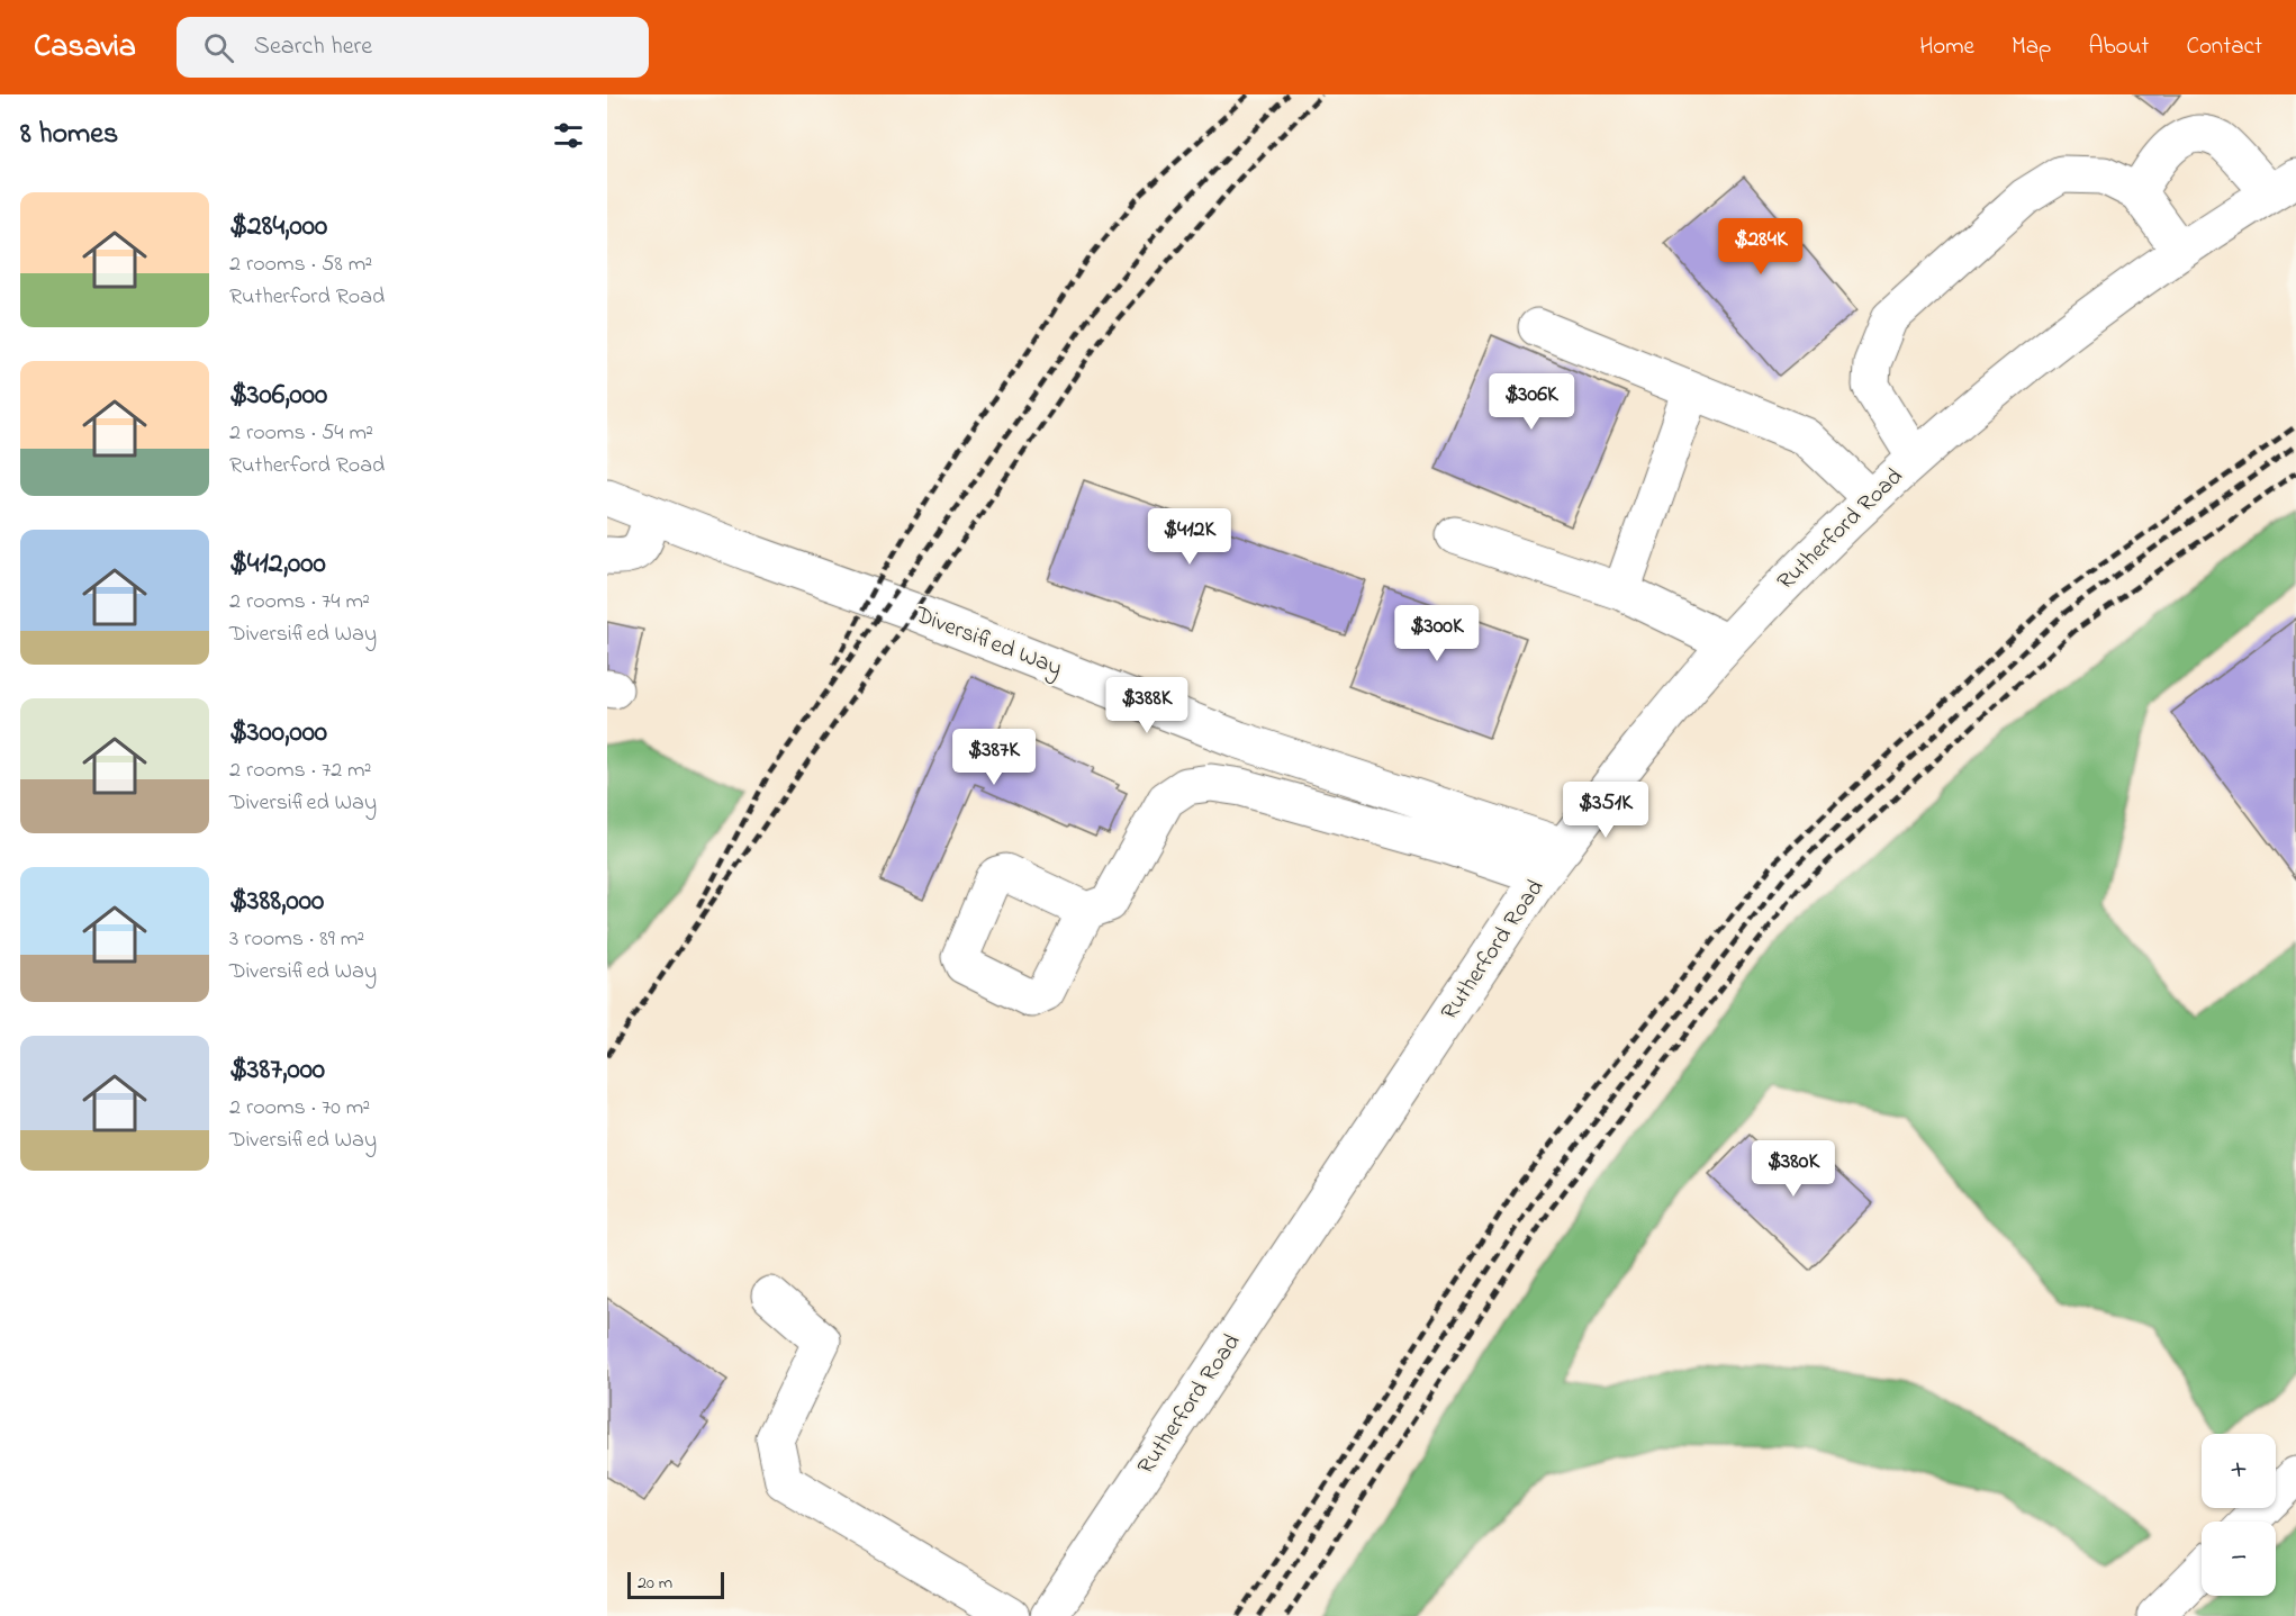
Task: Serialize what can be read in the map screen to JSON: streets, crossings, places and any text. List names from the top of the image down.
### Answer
{
  "streets": {
    "street": ["Rutherford Road", "Diversified Way"]
  },
  "crossings": [
    ["Rutherford Road", "Diversified Way"]
  ],
  "scale_bar": "20 m",
  "page": {
    "header": "Casavia",
    "search": "Search here",
    "nav": [
      "Home",
      "Map",
      "About",
      "Contact"
    ],
    "heading": "8 homes",
    "list": [
      {
        "name": "$284,000",
        "note": "2 rooms · 58 m² · Rutherford Road"
      },
      {
        "name": "$306,000",
        "note": "2 rooms · 54 m² · Rutherford Road"
      },
      {
        "name": "$412,000",
        "note": "2 rooms · 74 m² · Diversified Way"
      },
      {
        "name": "$300,000",
        "note": "2 rooms · 72 m² · Diversified Way"
      },
      {
        "name": "$388,000",
        "note": "3 rooms · 89 m² · Diversified Way"
      },
      {
        "name": "$387,000",
        "note": "2 rooms · 70 m² · Diversified Way"
      }
    ],
    "price": [
      "$284K",
      "$306K",
      "$412K",
      "$300K",
      "$388K",
      "$387K",
      "$351K",
      "$380K"
    ],
    "map_buttons": ["+", "−"],
    "scale": "20 m"
  }
}
